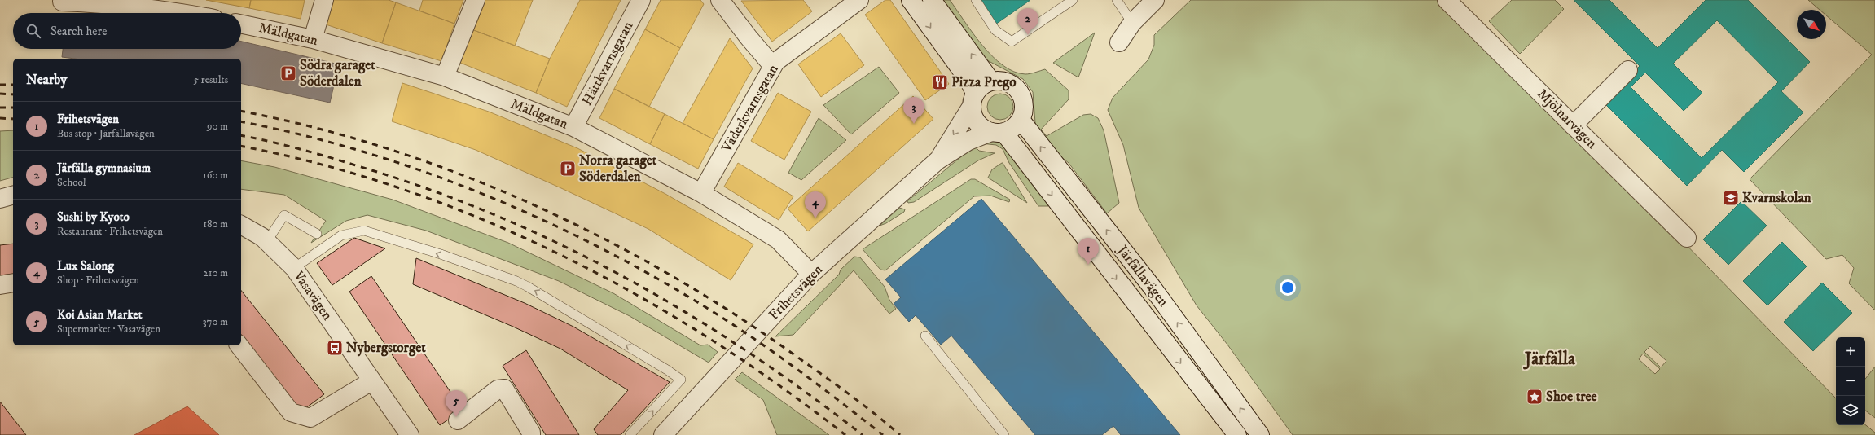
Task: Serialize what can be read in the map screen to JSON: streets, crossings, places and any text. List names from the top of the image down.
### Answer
{
  "streets": {
    "street": [
      "Mäldgatan",
      "Hättkvarnsgatan",
      "Väderkvarnsgatan",
      "Mjölnarvägen",
      "Järfällavägen",
      "Frihetsvägen",
      "Vasavägen"
    ]
  },
  "crossings": [
    ["Mäldgatan", "Hättkvarnsgatan"],
    ["Mäldgatan", "Väderkvarnsgatan"],
    ["Mäldgatan", "Frihetsvägen"],
    ["Järfällavägen", "Frihetsvägen"]
  ],
  "districts": ["Järfälla"],
  "places": {
    "parking": ["Södra garaget Söderdalen", "Norra garaget Söderdalen"],
    "restaurant": ["Pizza Prego"],
    "school or university": ["Kvarnskolan"],
    "bus stop": ["Nybergstorget"],
    "place": ["Shoe tree"]
  },
  "north": "bottom right",
  "page": {
    "pins": [
      "2",
      "3",
      "4",
      "1",
      "5"
    ],
    "search": "Search here",
    "heading": ["Nearby", "5 results"],
    "list": [
      {
        "mark": "1",
        "name": "Frihetsvägen",
        "note": "Bus stop · Järfällavägen",
        "value": "90 m"
      },
      {
        "mark": "2",
        "name": "Järfälla gymnasium",
        "note": "School",
        "value": "160 m"
      },
      {
        "mark": "3",
        "name": "Sushi by Kyoto",
        "note": "Restaurant · Frihetsvägen",
        "value": "180 m"
      },
      {
        "mark": "4",
        "name": "Lux Salong",
        "note": "Shop · Frihetsvägen",
        "value": "210 m"
      },
      {
        "mark": "5",
        "name": "Koi Asian Market",
        "note": "Supermarket · Vasavägen",
        "value": "370 m"
      }
    ],
    "map_buttons": ["+", "−"]
  }
}
